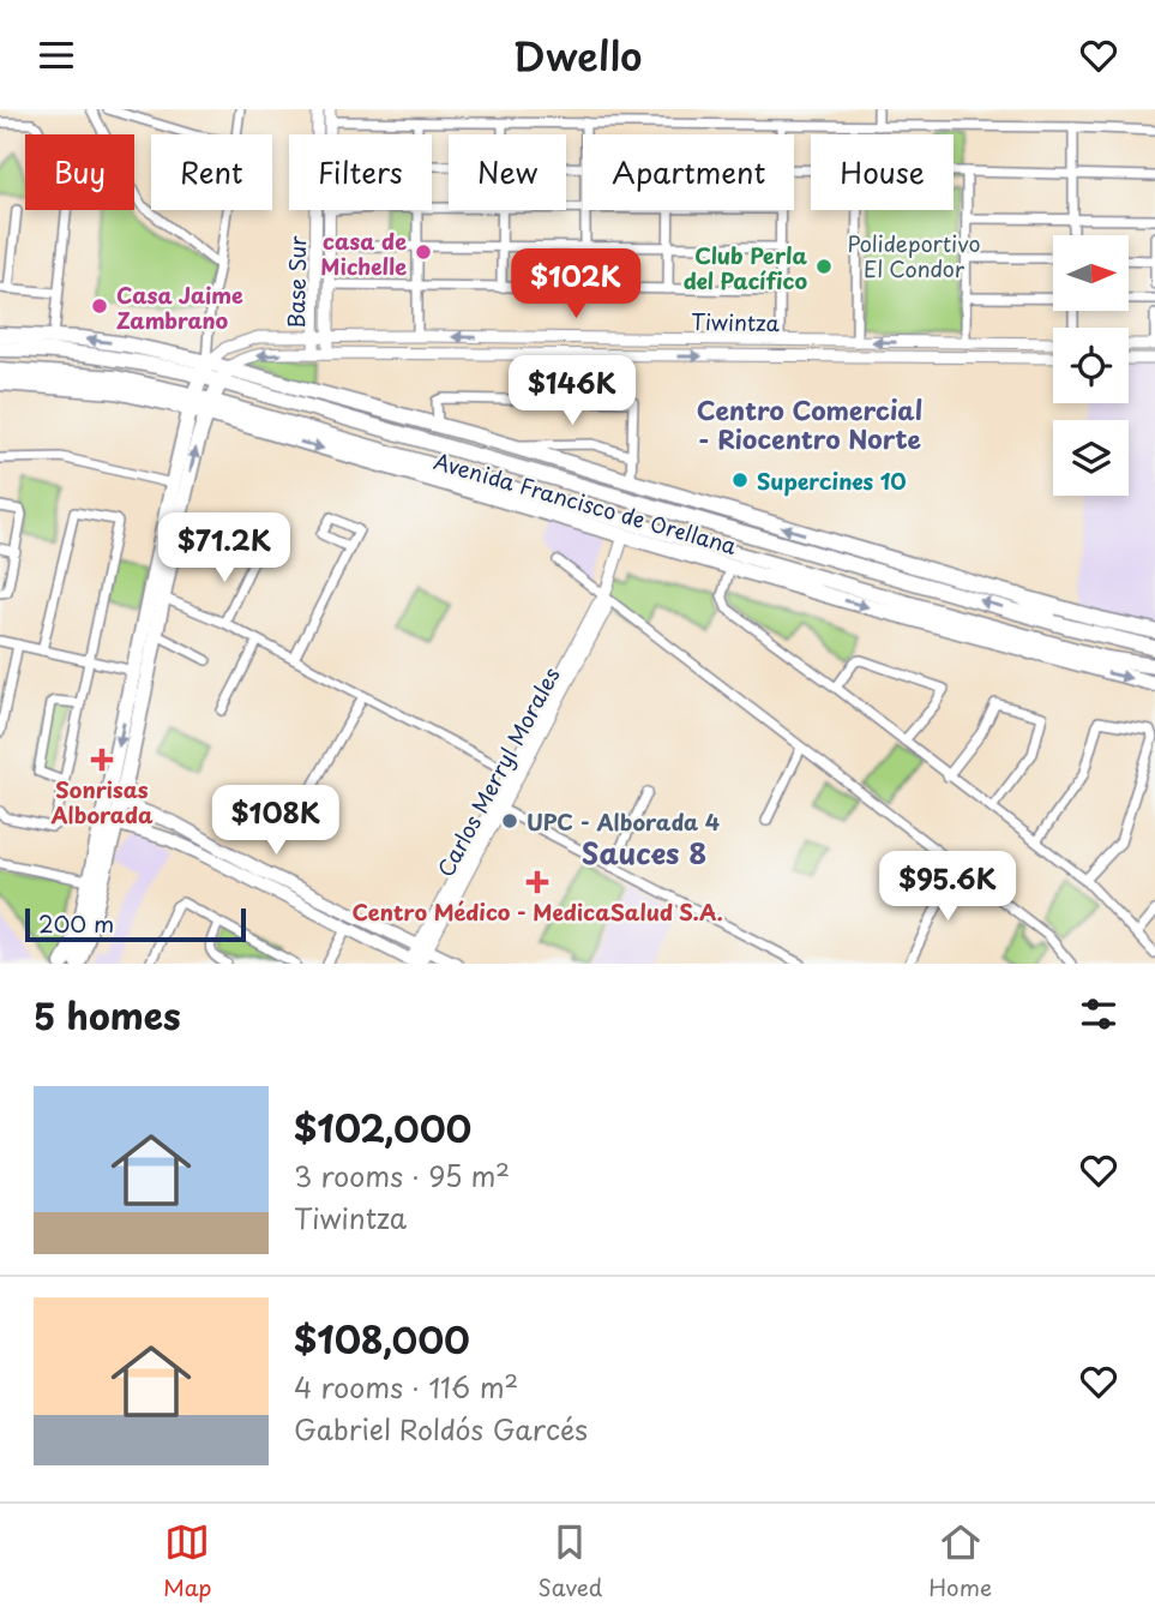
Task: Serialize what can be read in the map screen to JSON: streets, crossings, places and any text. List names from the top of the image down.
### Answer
{
  "streets": {
    "main road": ["Avenida Francisco de Orellana"],
    "street": ["Base Sur", "Tiwintza", "Carlos Merryl Morales"]
  },
  "crossings": [
    ["Base Sur", "Tiwintza"],
    ["Tiwintza", "Avenida Francisco de Orellana"],
    ["Avenida Francisco de Orellana", "Carlos Merryl Morales"]
  ],
  "districts": ["Centro Comercial - Riocentro Norte", "Sauces 8"],
  "parks": ["Polideportivo El Condor"],
  "places": {
    "other": [
      "casa de Michelle",
      "Club Perla del Pacífico",
      "Casa Jaime Zambrano",
      "Supercines 10",
      "UPC - Alborada 4"
    ],
    "health": ["Sonrisas Alborada", "Centro Médico - MedicaSalud S.A."]
  },
  "scale_bar": "200 m",
  "north": "right",
  "page": {
    "header": "Dwello",
    "chip": [
      "Buy",
      "Rent",
      "Filters",
      "New",
      "Apartment",
      "House"
    ],
    "price": [
      "$102K",
      "$146K",
      "$71.2K",
      "$108K",
      "$95.6K"
    ],
    "scale": "200 m",
    "heading": "5 homes",
    "list": [
      {
        "name": "$102,000",
        "note": "3 rooms · 95 m² · Tiwintza"
      },
      {
        "name": "$108,000",
        "note": "4 rooms · 116 m² · Gabriel Roldós Garcés"
      }
    ],
    "tabs": ["Map", "Saved", "Home"]
  }
}
